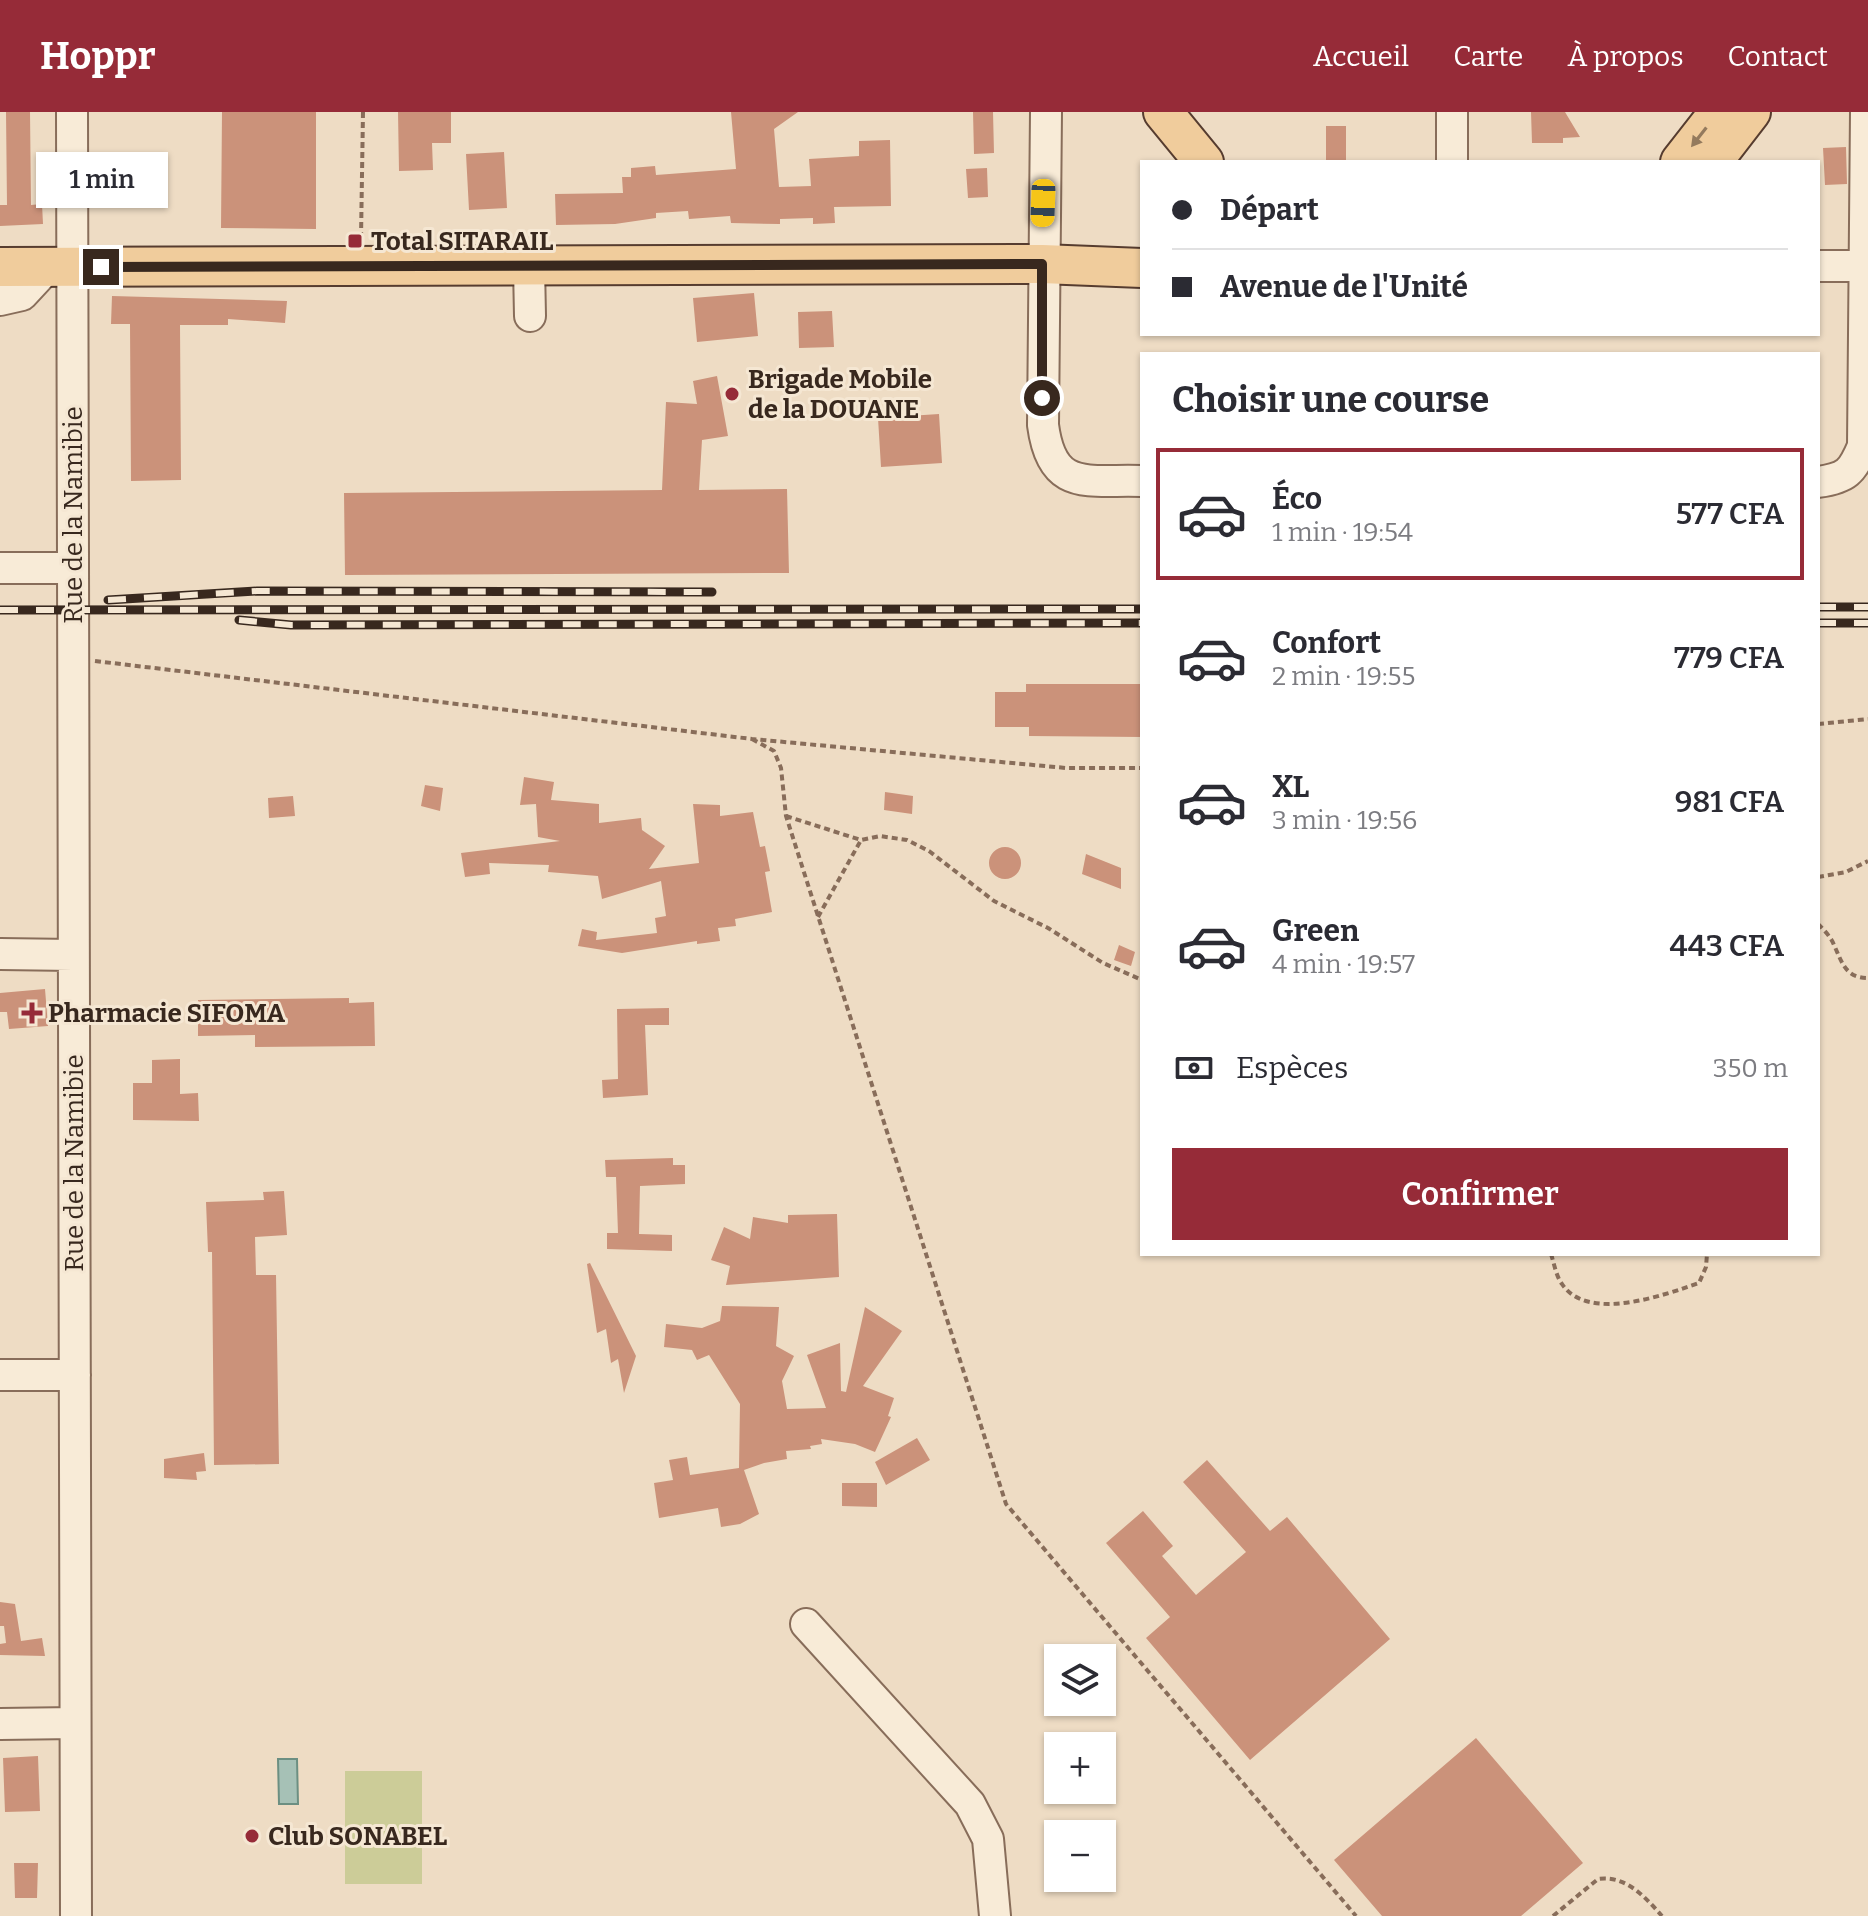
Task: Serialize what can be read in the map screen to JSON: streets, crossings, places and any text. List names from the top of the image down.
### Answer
{
  "streets": {
    "street": ["Rue de la Namibie"]
  },
  "places": {
    "transit": ["Total SITARAIL"],
    "other": ["Brigade Mobile de la DOUANE", "Club SONABEL"],
    "health": ["Pharmacie SIFOMA"]
  },
  "page": {
    "header": "Hoppr",
    "nav": [
      "Accueil",
      "Carte",
      "À propos",
      "Contact"
    ],
    "bubble": "1 min",
    "banner": ["Départ", "Avenue de l'Unité"],
    "heading": "Choisir une course",
    "list": [
      {
        "name": "Éco",
        "note": "1 min · 19:54",
        "value": "577 CFA"
      },
      {
        "name": "Confort",
        "note": "2 min · 19:55",
        "value": "779 CFA"
      },
      {
        "name": "XL",
        "note": "3 min · 19:56",
        "value": "981 CFA"
      },
      {
        "name": "Green",
        "note": "4 min · 19:57",
        "value": "443 CFA"
      }
    ],
    "pay": ["Espèces", "350 m"],
    "buttons": "Confirmer",
    "map_buttons": ["+", "−"]
  }
}
